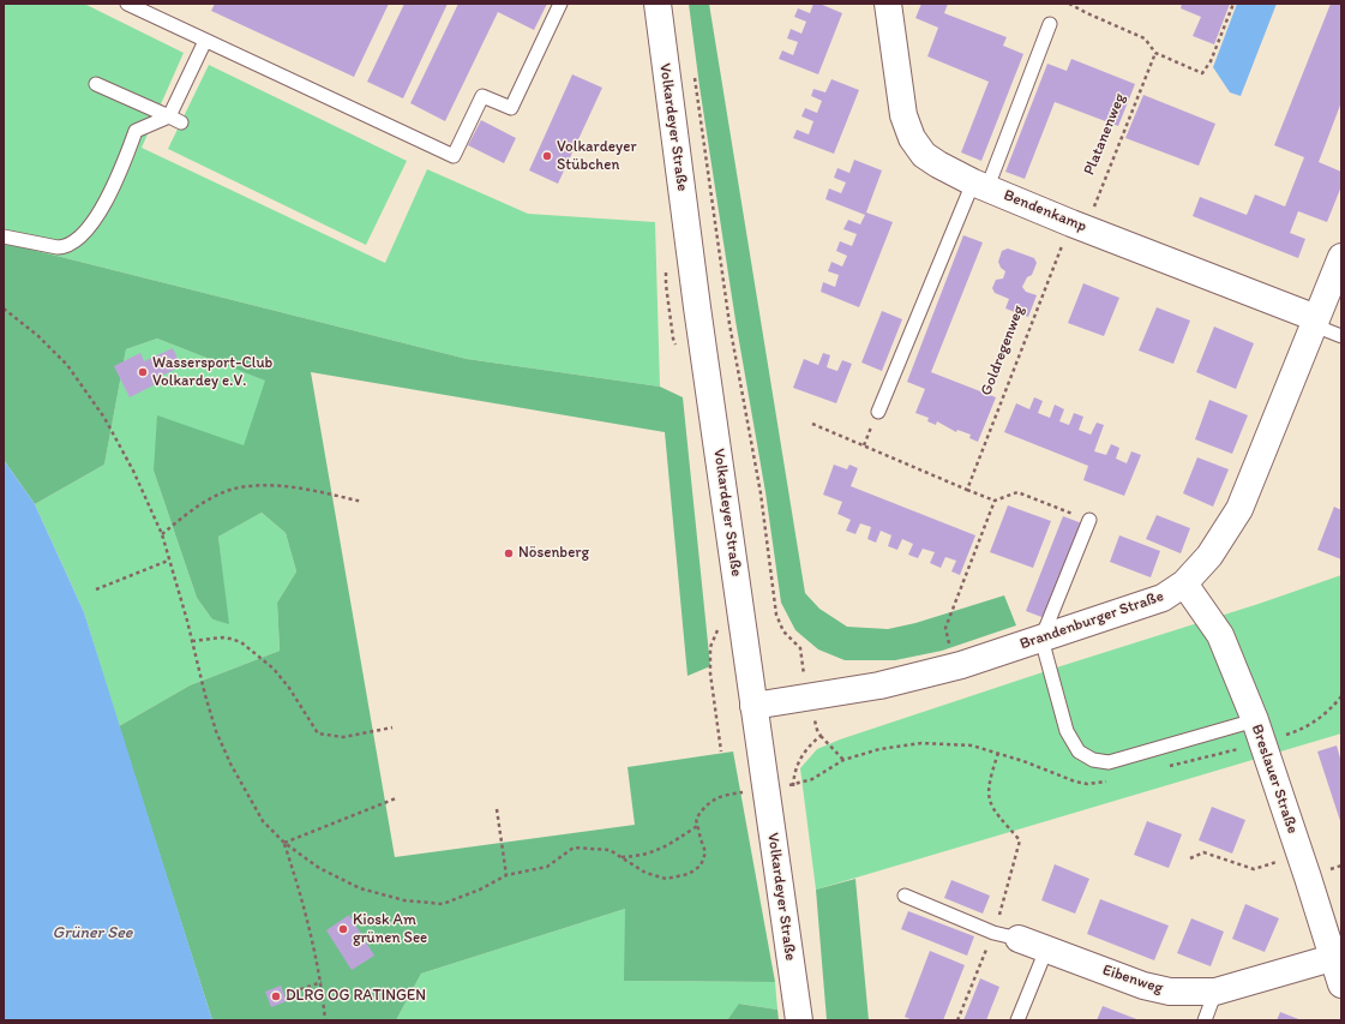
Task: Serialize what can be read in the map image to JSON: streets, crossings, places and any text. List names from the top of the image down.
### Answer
{
  "streets": {
    "street": [
      "Volkardeyer Straße",
      "Bendenkamp",
      "Brandenburger Straße",
      "Breslauer Straße",
      "Eibenweg"
    ],
    "path": ["Platanenweg", "Goldregenweg"]
  },
  "crossings": [
    ["Volkardeyer Straße", "Brandenburger Straße"],
    ["Platanenweg", "Bendenkamp"],
    ["Platanenweg", "Goldregenweg"],
    ["Bendenkamp", "Goldregenweg"],
    ["Bendenkamp", "Brandenburger Straße"],
    ["Brandenburger Straße", "Breslauer Straße"],
    ["Breslauer Straße", "Eibenweg"]
  ],
  "water": ["Grüner See"],
  "places": [
    "Volkardeyer Stübchen",
    "Wassersport-Club Volkardey e.V.",
    "Nösenberg",
    "Kiosk Am grünen See",
    "DLRG OG RATINGEN"
  ]
}
